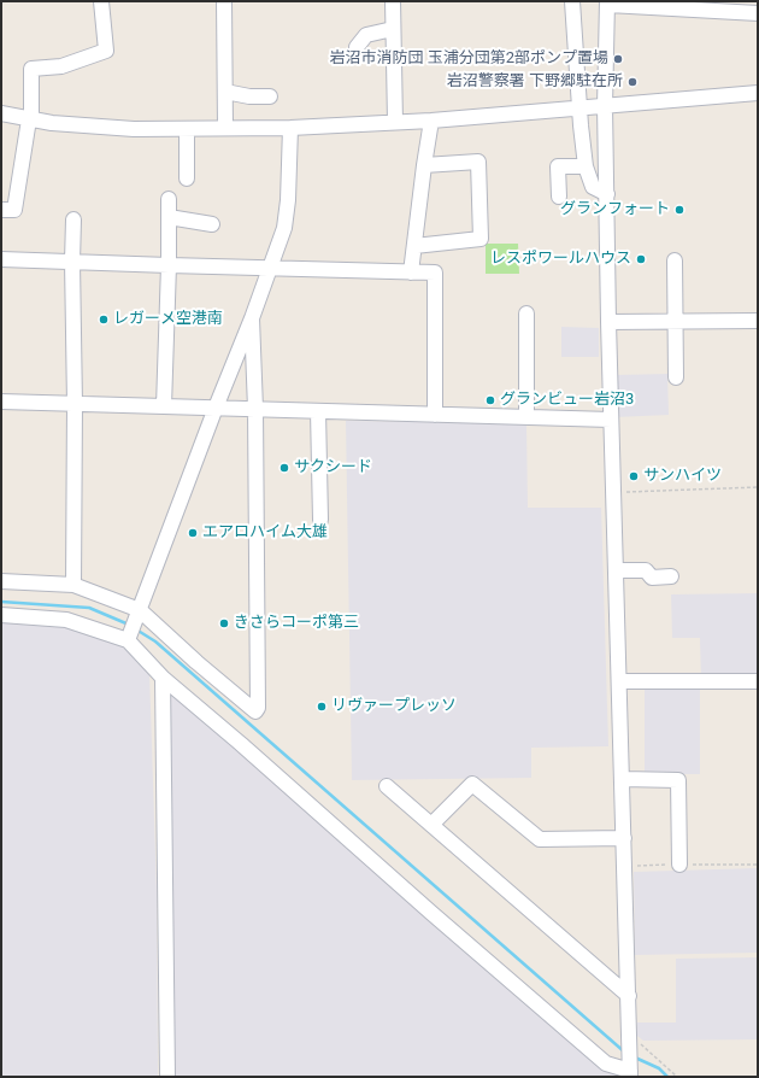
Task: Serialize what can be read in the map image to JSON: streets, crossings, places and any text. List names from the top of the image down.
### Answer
{
  "places": [
    "岩沼市消防団 玉浦分団第2部ポンプ置場",
    "岩沼警察署 下野郷駐在所",
    "グランフォート",
    "レスポワールハウス",
    "レガーメ空港南",
    "グランビュー岩沼3",
    "サクシード",
    "サンハイツ",
    "エアロハイム大雄",
    "きさらコーポ第三",
    "リヴァープレッソ"
  ]
}
